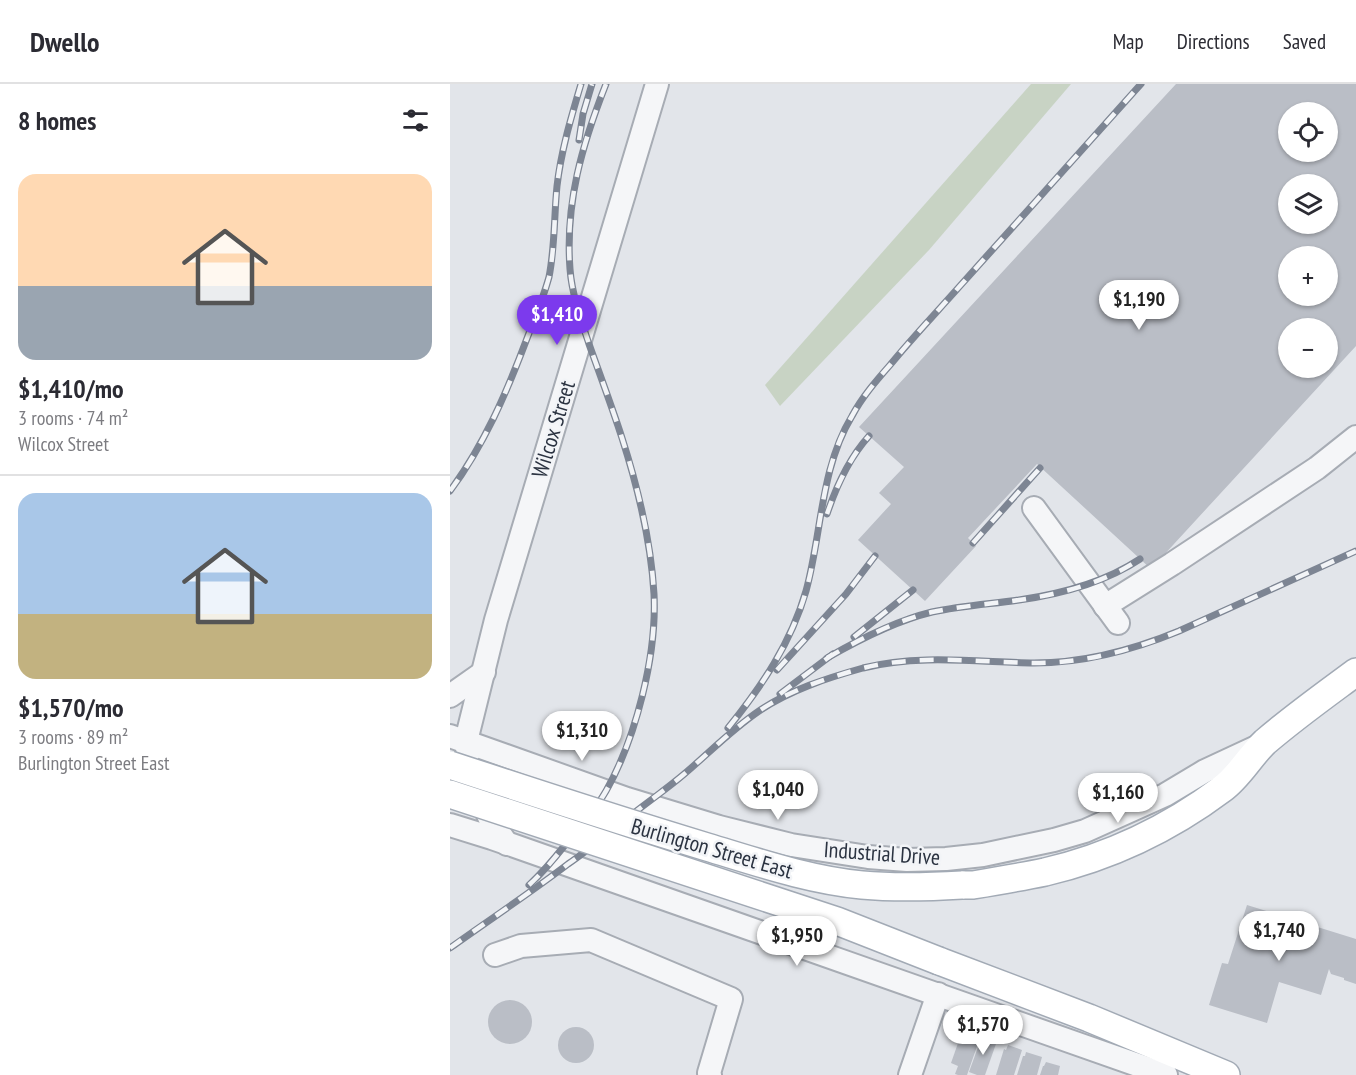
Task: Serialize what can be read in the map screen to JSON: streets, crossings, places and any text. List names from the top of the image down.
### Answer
{
  "streets": {
    "main road": ["Burlington Street East", "Industrial Drive"],
    "street": ["Wilcox Street"]
  },
  "crossings": [
    ["Wilcox Street", "Industrial Drive"],
    ["Burlington Street East", "Industrial Drive"]
  ],
  "page": {
    "header": "Dwello",
    "nav": ["Map", "Directions", "Saved"],
    "heading": "8 homes",
    "map_buttons": ["+", "−"],
    "list": [
      {
        "name": "$1,410/mo",
        "note": "3 rooms · 74 m² · Wilcox Street"
      },
      {
        "name": "$1,570/mo",
        "note": "3 rooms · 89 m² · Burlington Street East"
      }
    ],
    "price": [
      "$1,190",
      "$1,410",
      "$1,310",
      "$1,040",
      "$1,160",
      "$1,740",
      "$1,950",
      "$1,570"
    ]
  }
}
